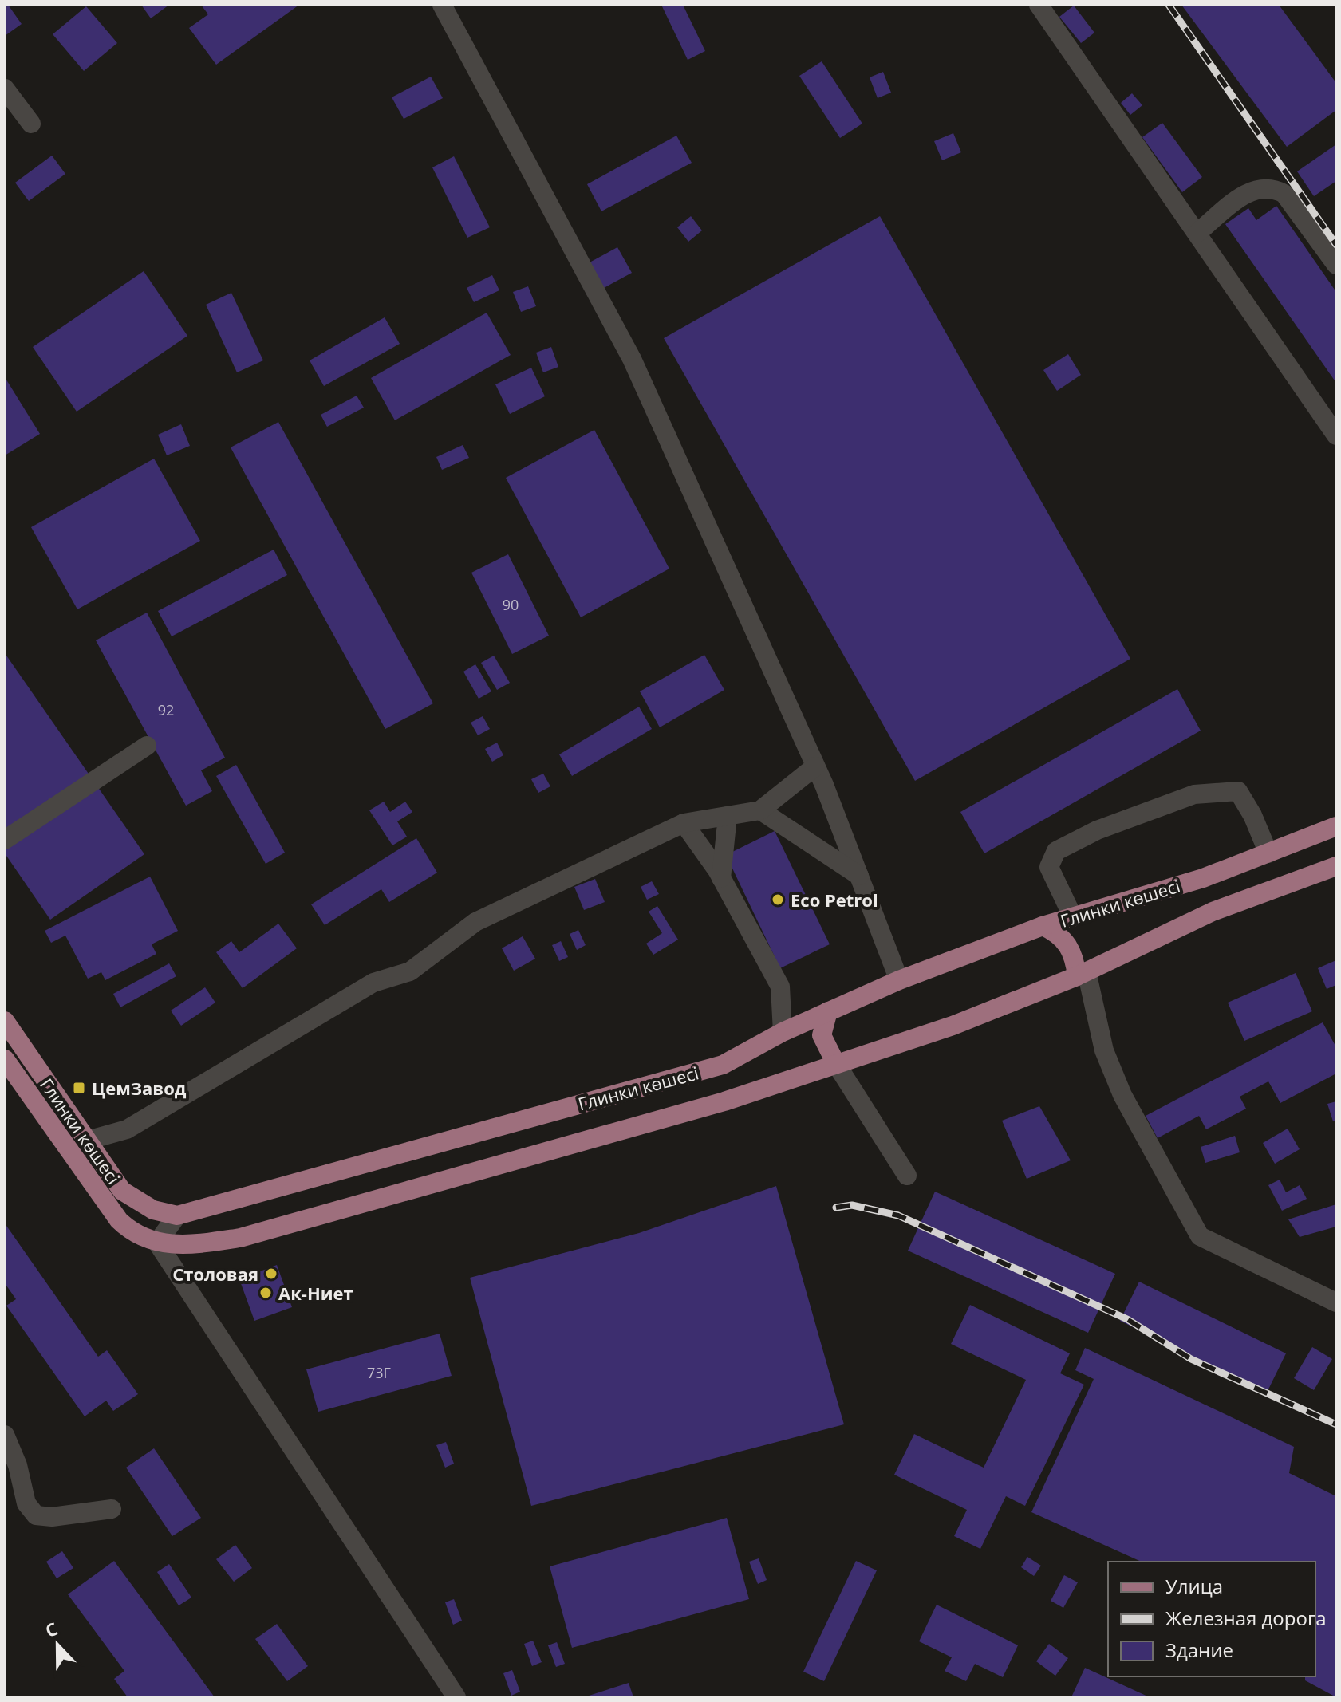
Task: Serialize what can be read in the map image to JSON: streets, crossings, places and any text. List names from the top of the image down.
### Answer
{
  "streets": {
    "main road": ["Глинки көшесі"]
  },
  "places": {
    "other": ["Eco Petrol", "Столовая", "Ак-Ниет"],
    "transit": ["ЦемЗавод"]
  },
  "house_numbers": ["90", "92", "73Г"],
  "legend": ["Улица", "Железная дорога", "Здание"],
  "north": "top"
}
